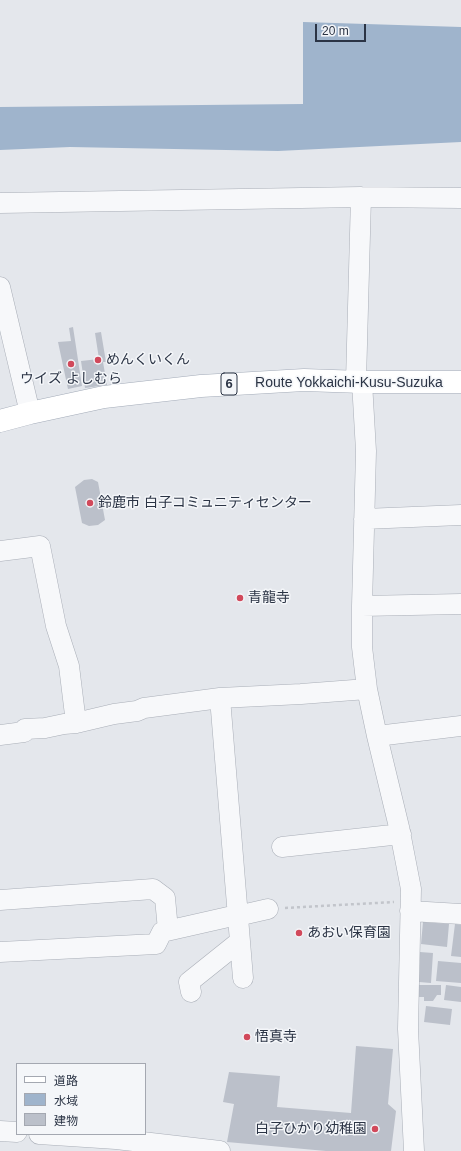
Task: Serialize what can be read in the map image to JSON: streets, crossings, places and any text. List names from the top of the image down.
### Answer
{
  "streets": {
    "main road": ["Route Yokkaichi-Kusu-Suzuka", "6"]
  },
  "places": [
    "めんくいくん",
    "ウイズ よしむら",
    "鈴鹿市 白子コミュニティセンター",
    "青龍寺",
    "あおい保育園",
    "悟真寺",
    "白子ひかり幼稚園"
  ],
  "legend": ["道路", "水域", "建物"],
  "scale_bar": "20 m"
}
